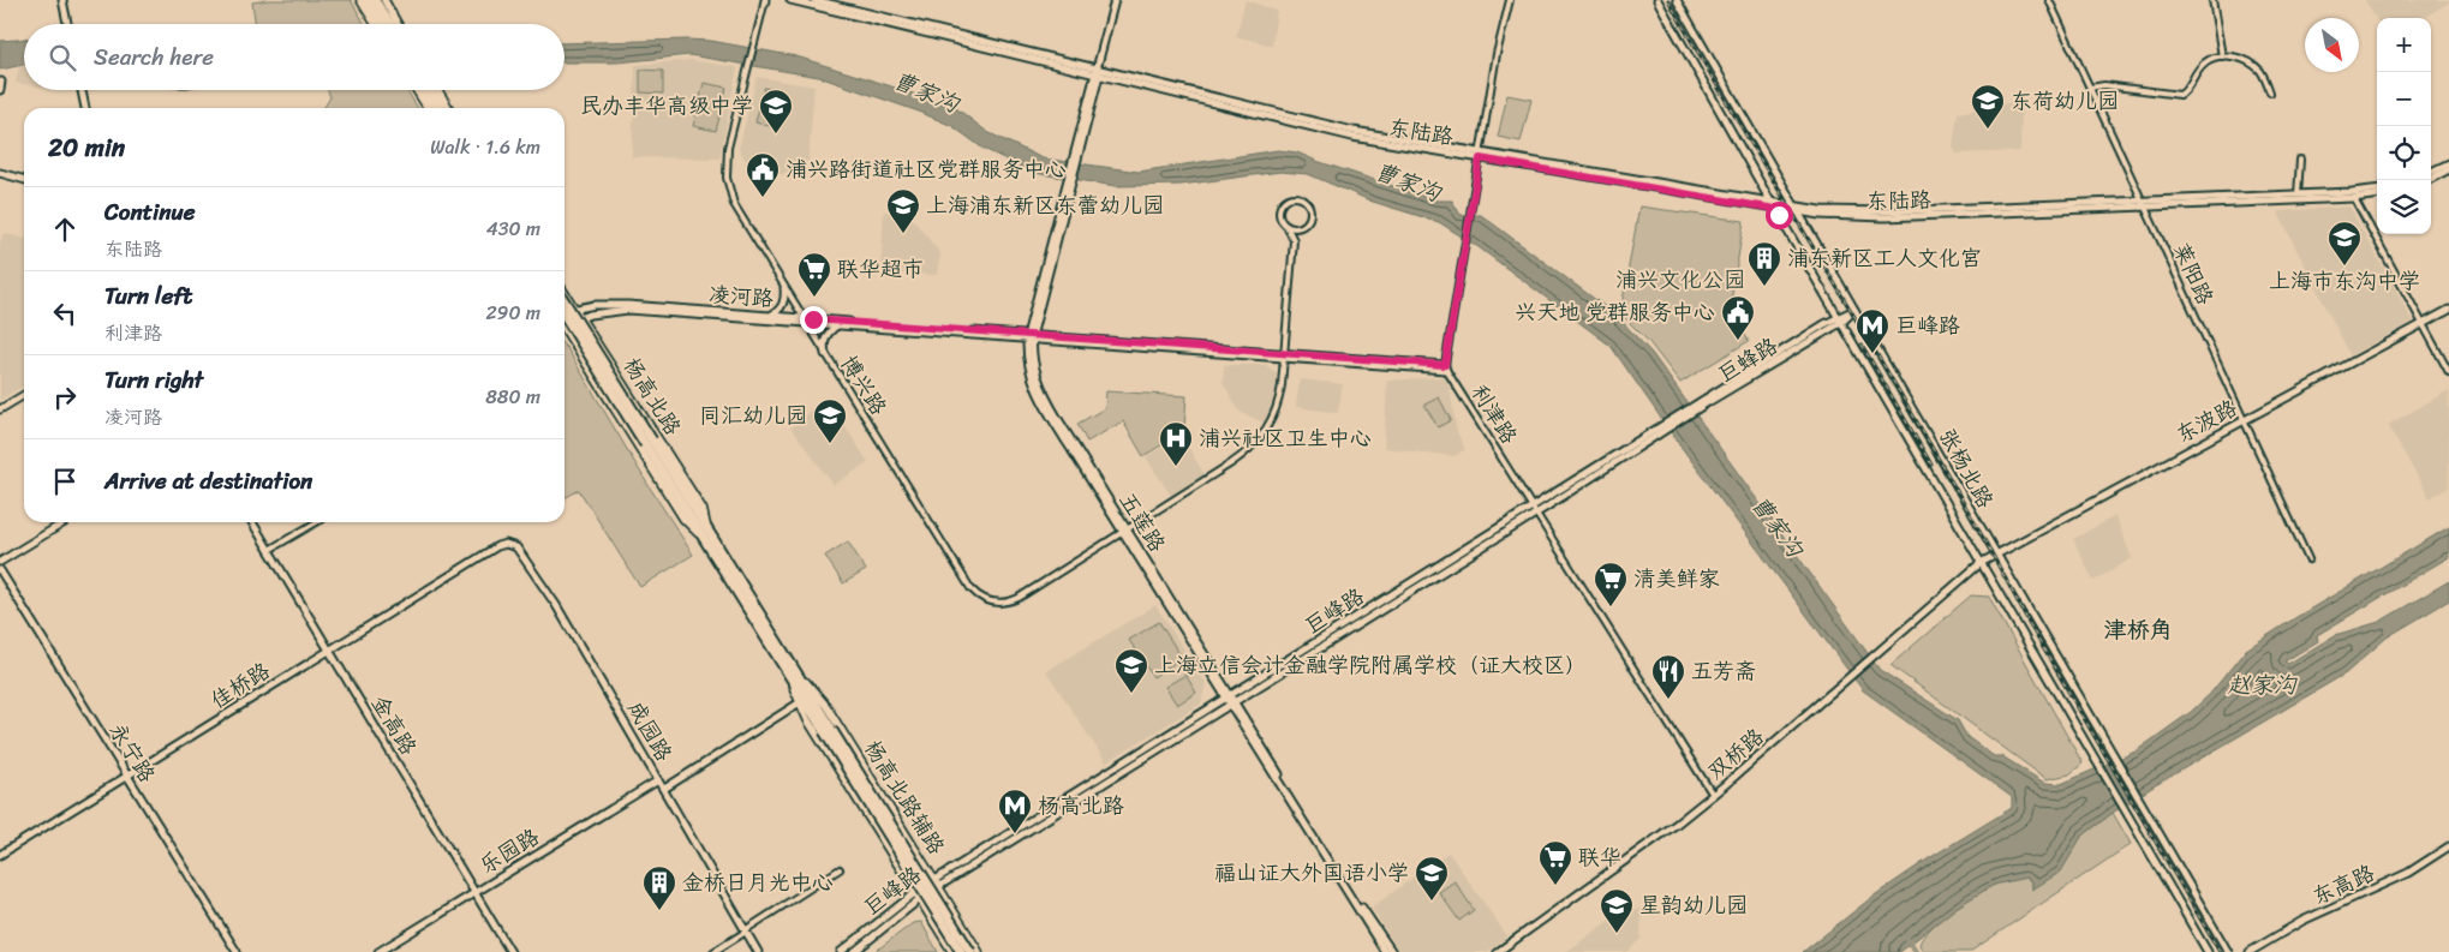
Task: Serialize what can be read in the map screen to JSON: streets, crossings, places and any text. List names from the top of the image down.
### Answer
{
  "streets": {
    "highway": ["杨高北路"],
    "main road": [
      "东陆路",
      "凌河路",
      "东波路",
      "张杨北路",
      "五莲路",
      "巨峰路",
      "佳桥路",
      "金高路",
      "成园路",
      "永宁路",
      "双桥路",
      "杨高北路辅路",
      "乐园路",
      "东高路"
    ],
    "street": ["莱阳路", "博兴路", "利津路"]
  },
  "crossings": [
    ["东陆路", "莱阳路"],
    ["东陆路", "张杨北路"],
    ["东陆路", "五莲路"],
    ["莱阳路", "东波路"],
    ["凌河路", "博兴路"],
    ["凌河路", "杨高北路"],
    ["凌河路", "利津路"],
    ["凌河路", "五莲路"],
    ["博兴路", "五莲路"],
    ["杨高北路", "杨高北路辅路"],
    ["利津路", "巨峰路"],
    ["利津路", "双桥路"],
    ["东波路", "张杨北路"],
    ["东波路", "双桥路"],
    ["张杨北路", "巨峰路"],
    ["张杨北路", "双桥路"],
    ["五莲路", "巨峰路"],
    ["巨峰路", "杨高北路辅路"],
    ["佳桥路", "金高路"],
    ["佳桥路", "成园路"],
    ["佳桥路", "永宁路"],
    ["金高路", "乐园路"],
    ["成园路", "乐园路"]
  ],
  "districts": ["津桥角"],
  "water": ["曹家沟", "赵家沟"],
  "parks": ["浦兴文化公园"],
  "places": {
    "school or university": [
      "东荷幼儿园",
      "民办丰华高级中学",
      "上海浦东新区东蕾幼儿园",
      "上海市东沟中学",
      "同汇幼儿园",
      "上海立信会计金融学院附属学校（证大校区）",
      "福山证大外国语小学",
      "星韵幼儿园"
    ],
    "public building": ["浦兴路街道社区党群服务中心", "兴天地 党群服务中心"],
    "building": ["浦东新区工人文化宫", "金桥日月光中心"],
    "supermarket": ["联华超市", "清美鲜家", "联华"],
    "metro station": ["巨峰路", "杨高北路"],
    "hospital": ["浦兴社区卫生中心"],
    "restaurant": ["五芳斋"]
  },
  "north": "bottom right",
  "page": {
    "map_buttons": ["+", "−"],
    "search": "Search here",
    "heading": ["20 min", "Walk · 1.6 km"],
    "list": [
      ["Continue", "东陆路", "430 m"],
      ["Turn left", "利津路", "290 m"],
      ["Turn right", "凌河路", "880 m"],
      "Arrive at destination"
    ]
  }
}
